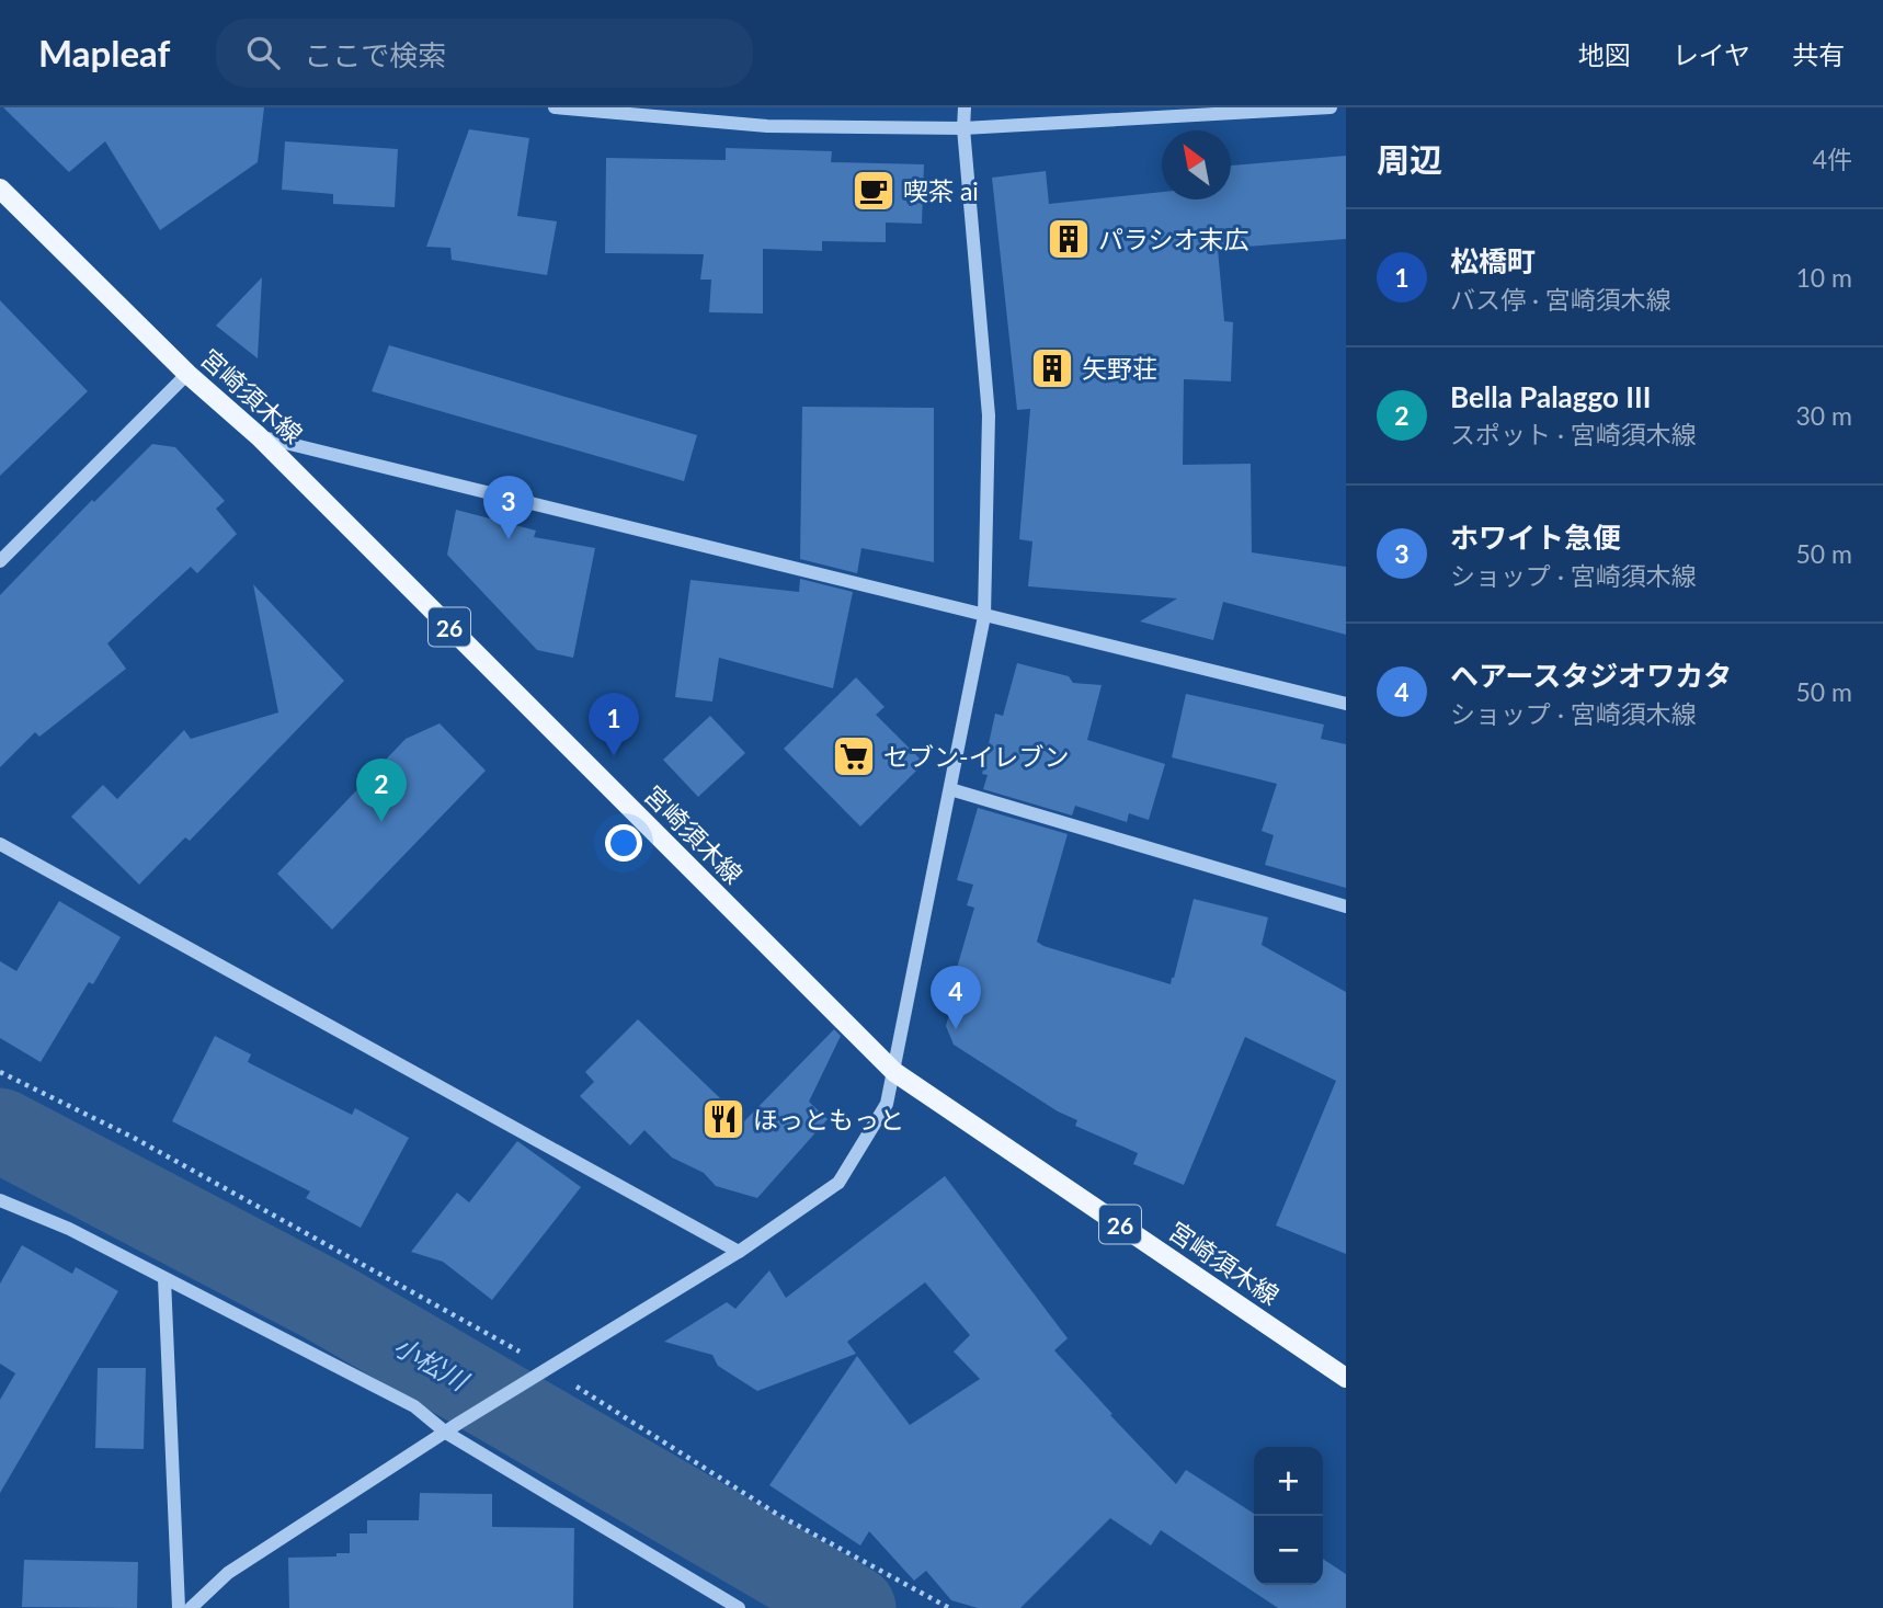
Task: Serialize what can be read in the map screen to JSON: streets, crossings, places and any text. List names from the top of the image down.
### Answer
{
  "streets": {
    "main road": ["宮崎須木線", "26"]
  },
  "water": ["小松川"],
  "places": {
    "cafe": ["喫茶 ai"],
    "building": ["パラシオ末広", "矢野荘"],
    "supermarket": ["セブン-イレブン"],
    "restaurant": ["ほっともっと"]
  },
  "north": "top left",
  "page": {
    "header": "Mapleaf",
    "search": "ここで検索",
    "nav": ["地図", "レイヤ", "共有"],
    "heading": ["周辺", "4件"],
    "list": [
      {
        "mark": "1",
        "name": "松橋町",
        "note": "バス停 · 宮崎須木線",
        "value": "10 m"
      },
      {
        "mark": "2",
        "name": "Bella Palaggo III",
        "note": "スポット · 宮崎須木線",
        "value": "30 m"
      },
      {
        "mark": "3",
        "name": "ホワイト急便",
        "note": "ショップ · 宮崎須木線",
        "value": "50 m"
      },
      {
        "mark": "4",
        "name": "ヘアースタジオワカタ",
        "note": "ショップ · 宮崎須木線",
        "value": "50 m"
      }
    ],
    "pins": [
      "3",
      "1",
      "2",
      "4"
    ],
    "map_buttons": ["+", "−"]
  }
}
